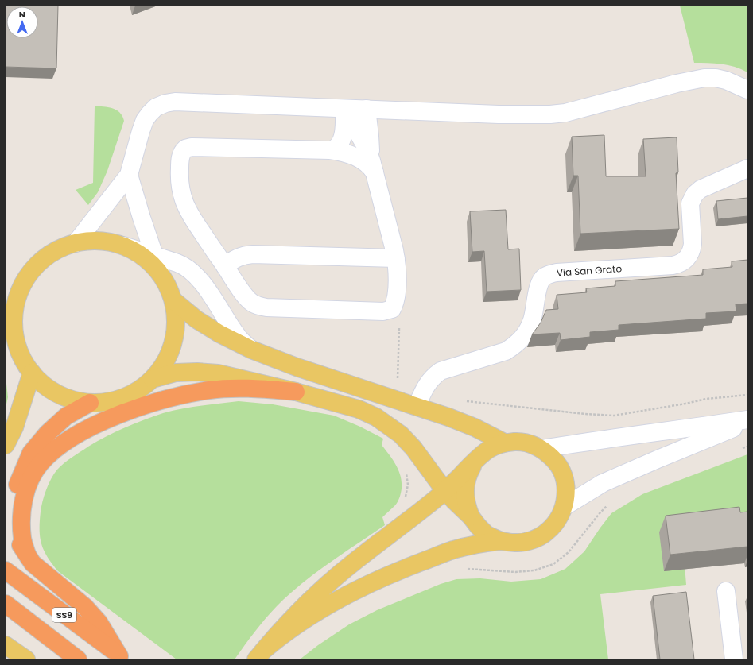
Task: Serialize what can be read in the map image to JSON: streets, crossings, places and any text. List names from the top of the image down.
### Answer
{
  "streets": {
    "highway": ["SS9"],
    "street": ["Via San Grato"]
  },
  "north": "top"
}
